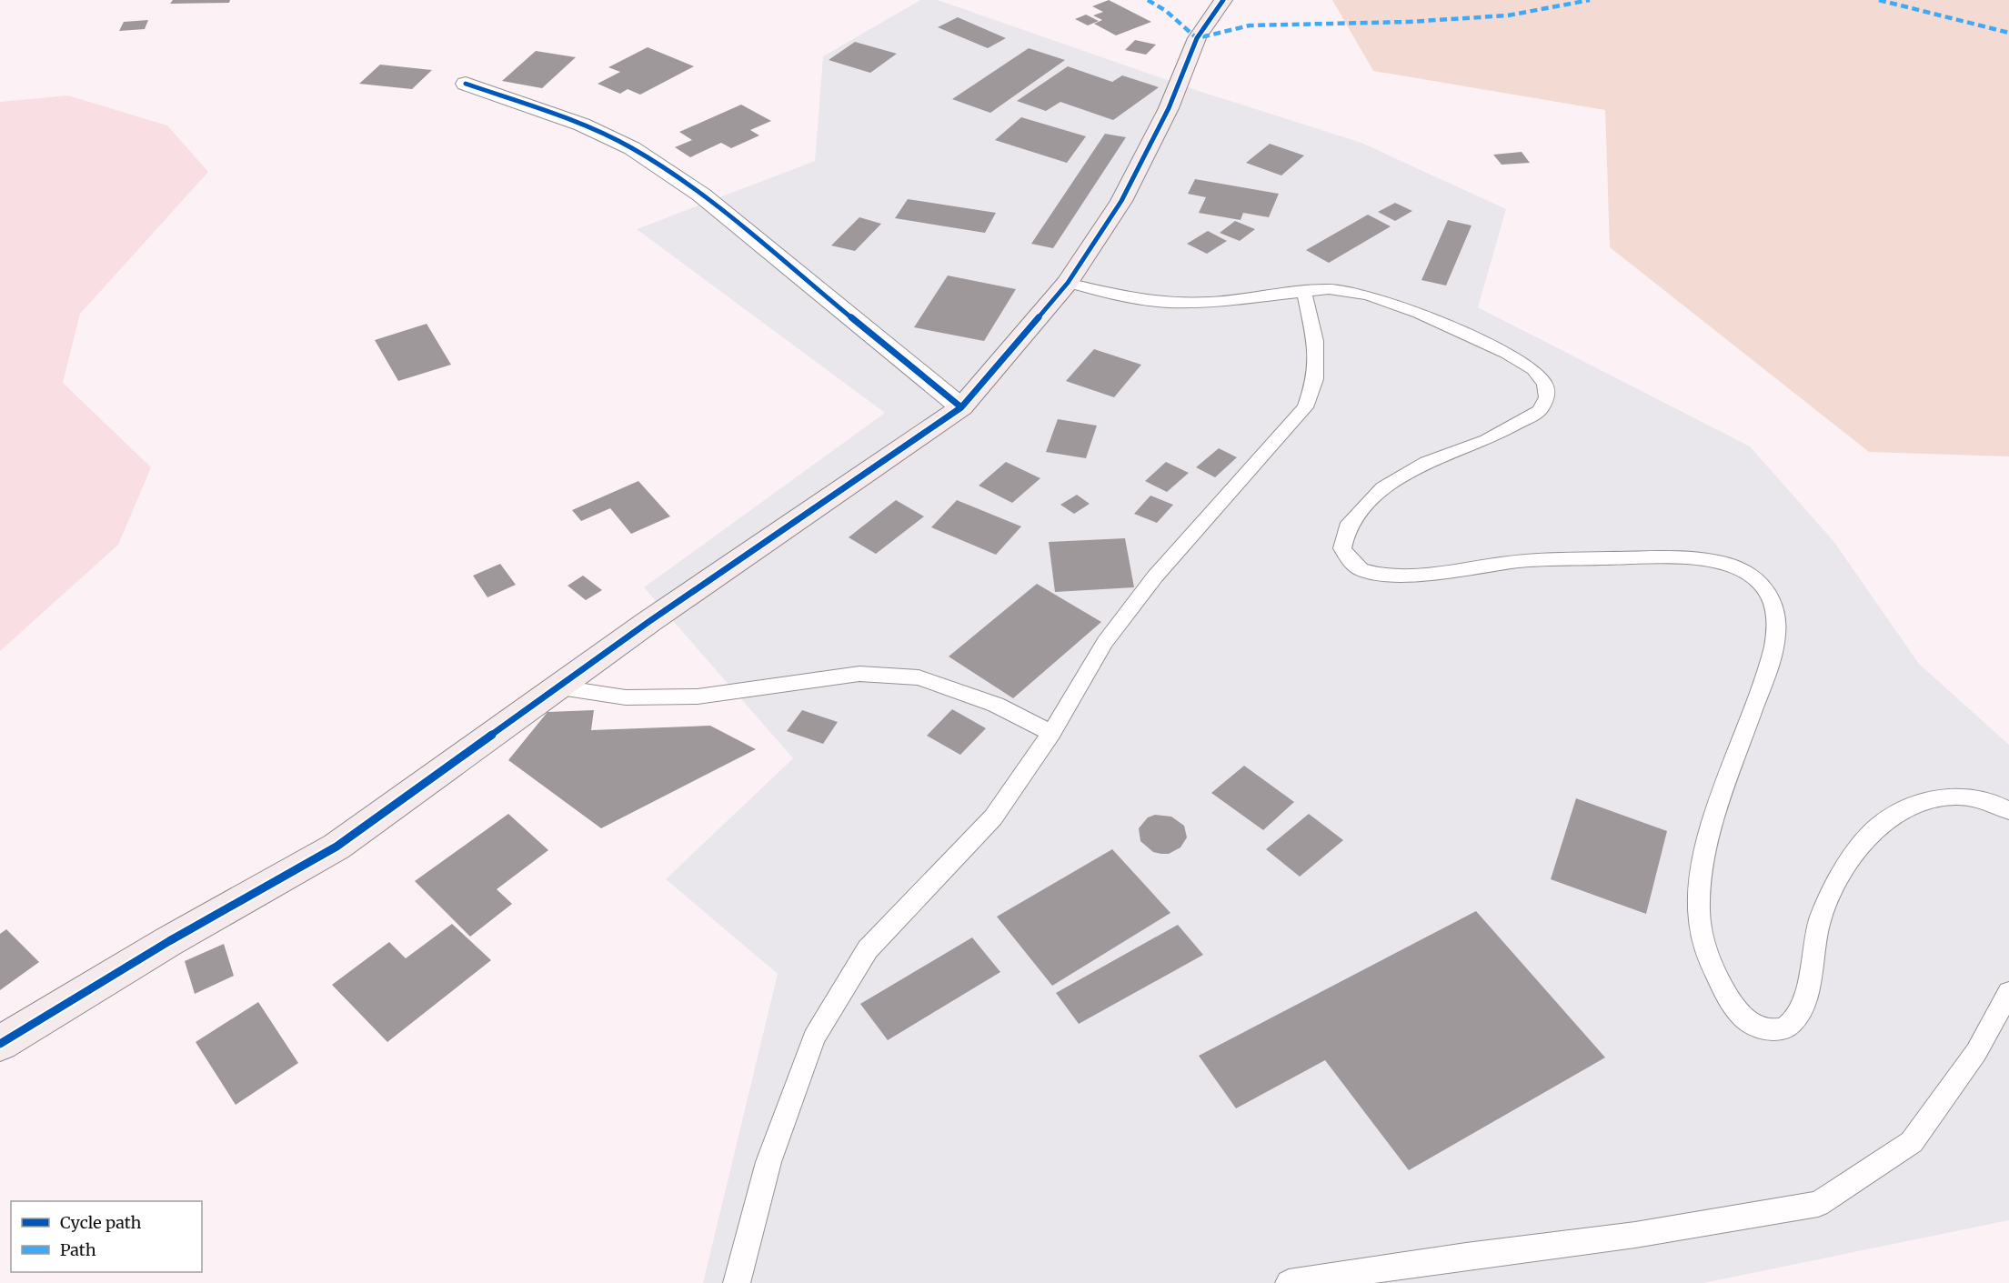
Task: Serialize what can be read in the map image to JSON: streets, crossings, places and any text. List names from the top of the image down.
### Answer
{
  "legend": ["Cycle path", "Path"]
}
